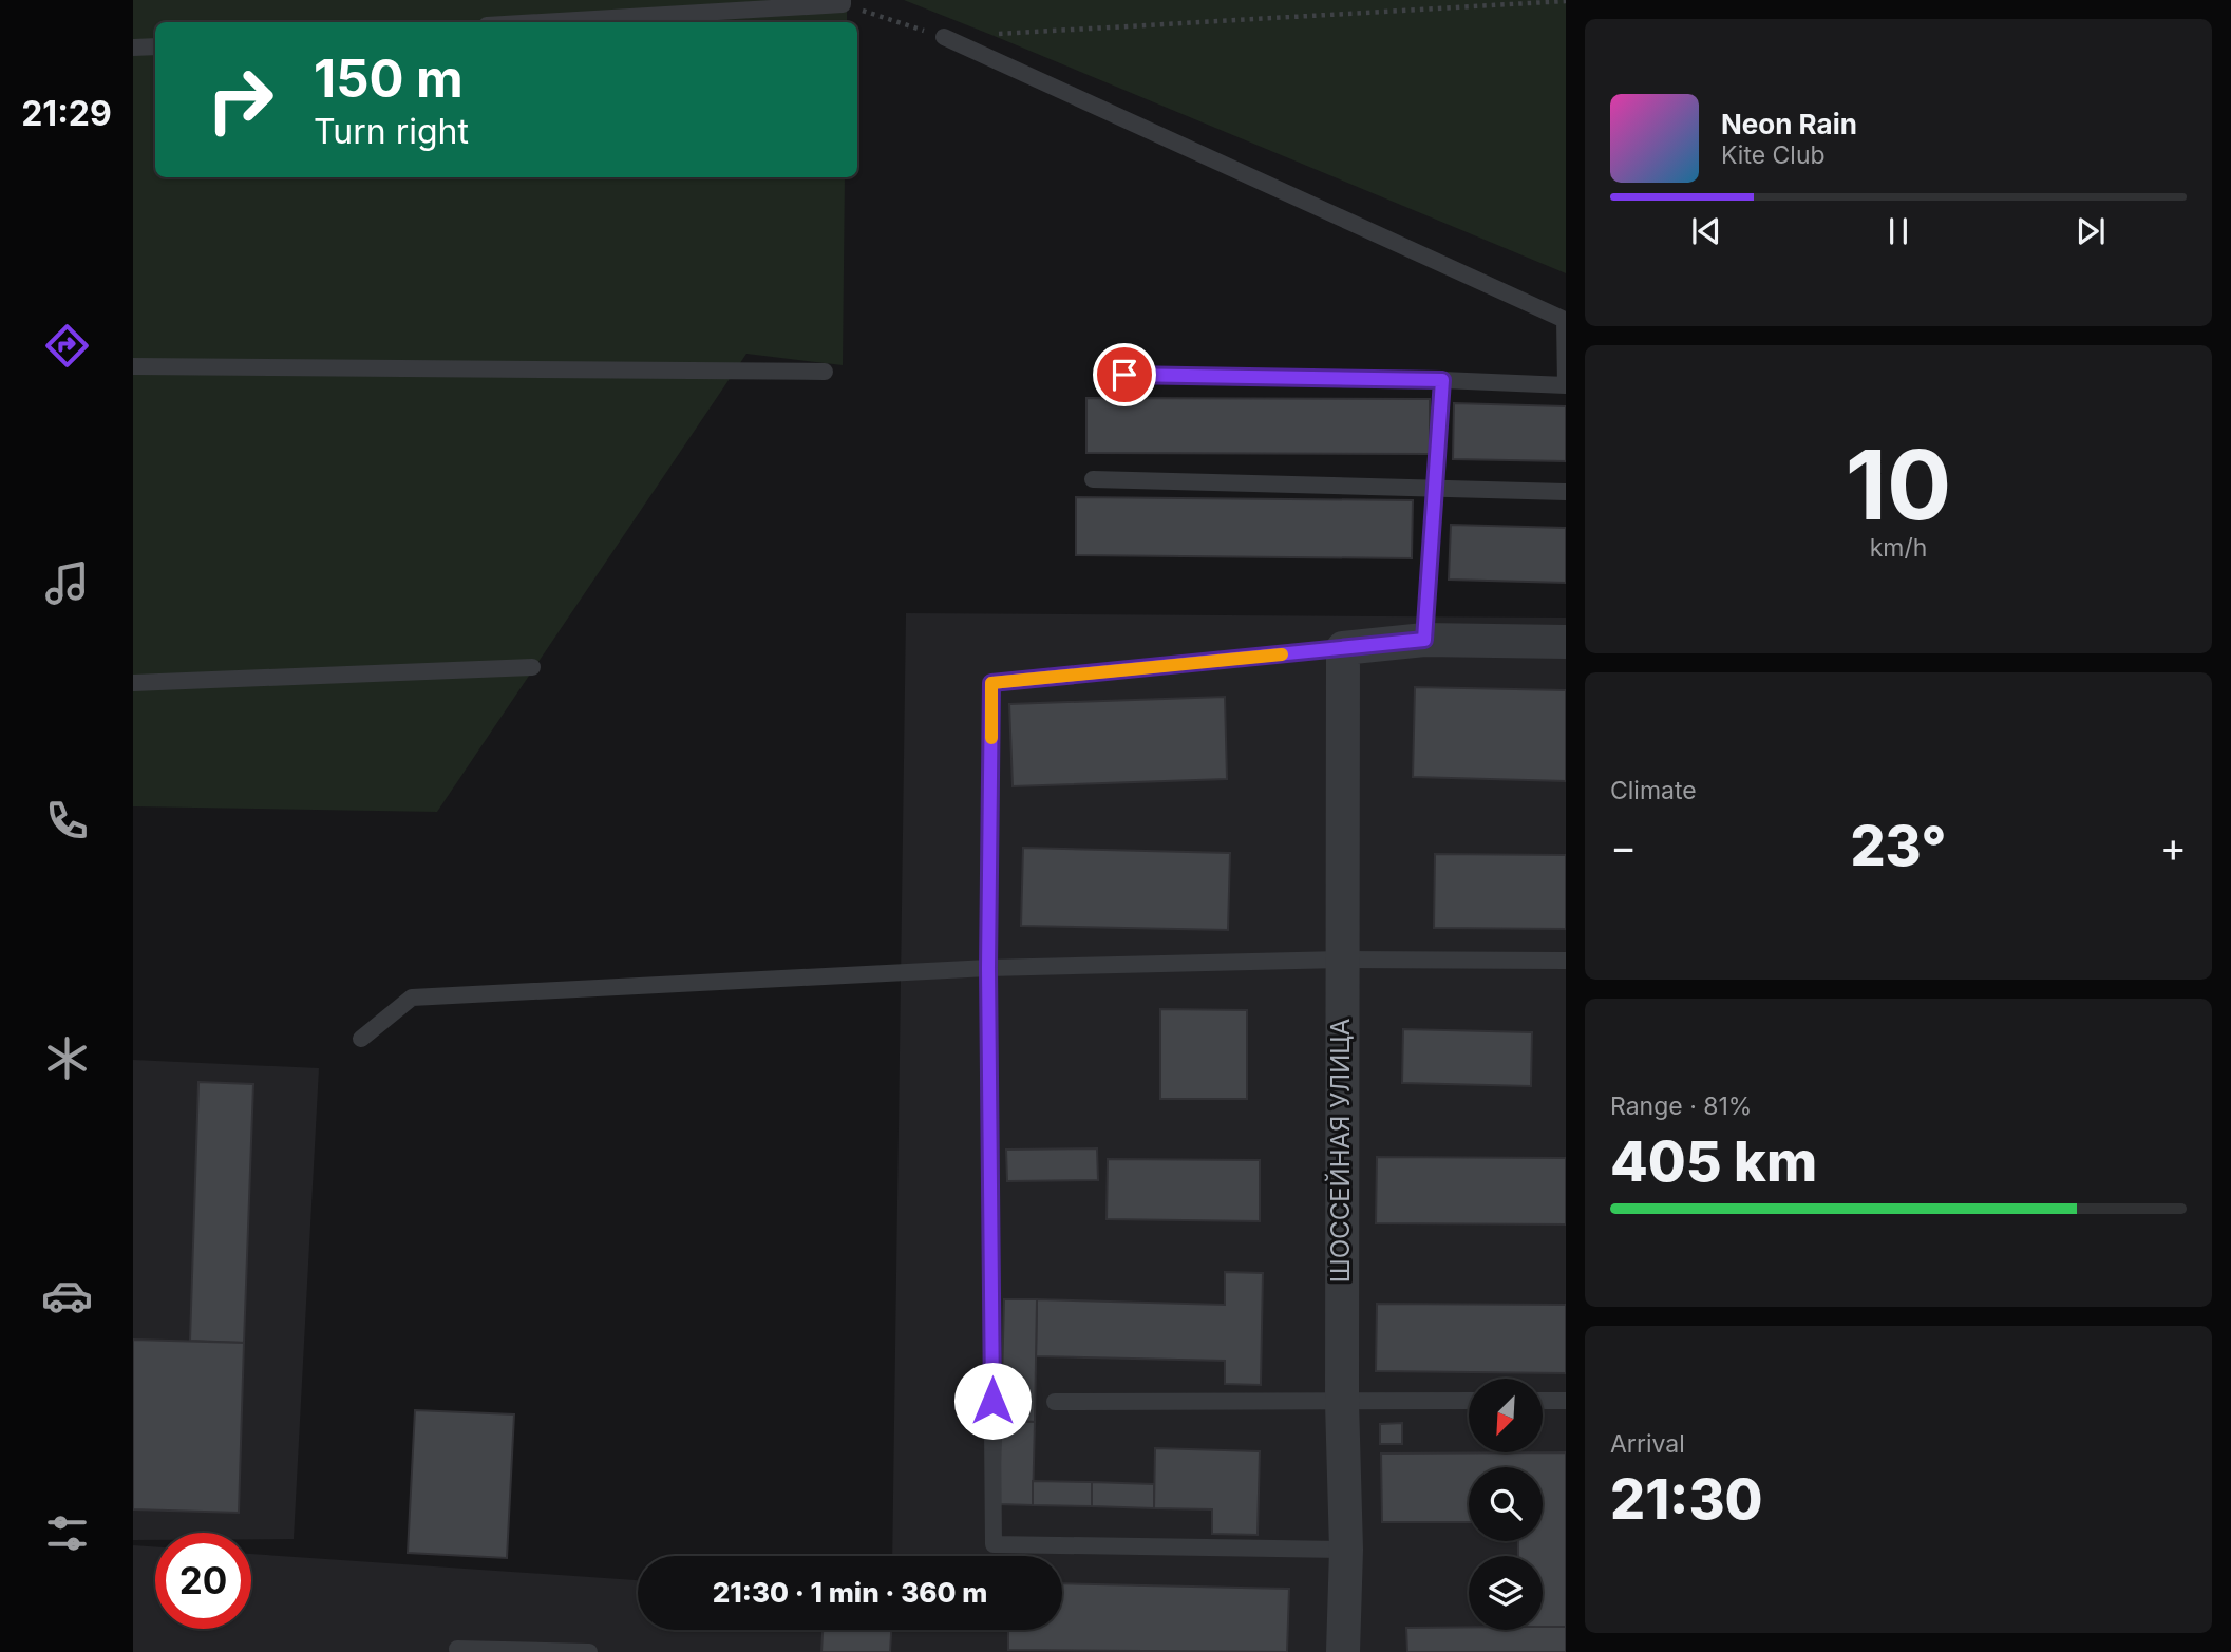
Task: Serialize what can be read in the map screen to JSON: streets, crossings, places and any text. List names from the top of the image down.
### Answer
{
  "streets": {
    "street": ["ШОССЕЙНАЯ УЛИЦА"]
  },
  "north": "bottom left",
  "page": {
    "tabs": "21:29",
    "turn": ["150 m", "Turn right"],
    "song": ["Neon Rain", "Kite Club"],
    "tile": [
      ["10", "km/h"],
      "Climate",
      ["Range · 81%", "405 km"],
      ["Arrival", "21:30"]
    ],
    "heat": ["−", "23°", "+"],
    "limit": "20",
    "trip": "21:30 · 1 min · 360 m"
  }
}
